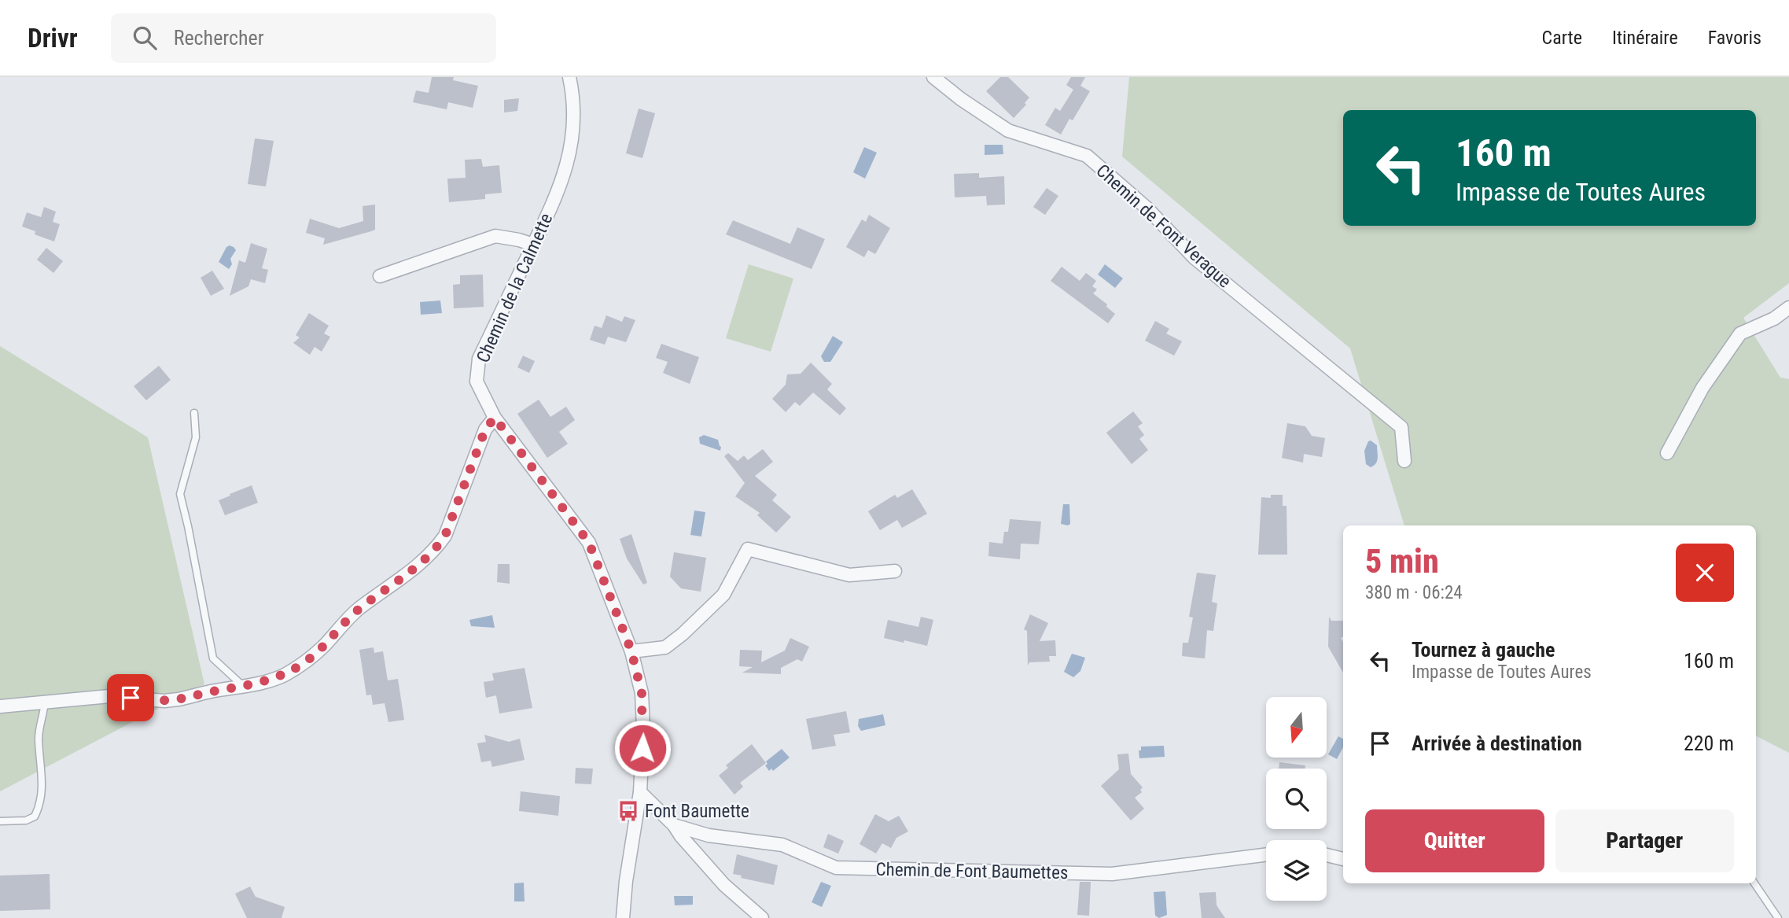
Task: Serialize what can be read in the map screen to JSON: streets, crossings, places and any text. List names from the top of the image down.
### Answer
{
  "streets": {
    "street": ["Chemin de Font Verague", "Chemin de la Calmette", "Chemin de Font Baumettes"]
  },
  "places": {
    "bus stop": ["Font Baumette"]
  },
  "north": "bottom",
  "page": {
    "header": "Drivr",
    "search": "Rechercher",
    "nav": ["Carte", "Itinéraire", "Favoris"],
    "turn": ["160 m", "Impasse de Toutes Aures"],
    "heading": ["5 min", "380 m · 06:24"],
    "list": [
      {
        "name": "Tournez à gauche",
        "note": "Impasse de Toutes Aures",
        "value": "160 m"
      },
      {
        "name": "Arrivée à destination",
        "value": "220 m"
      }
    ],
    "buttons": ["Quitter", "Partager"]
  }
}
